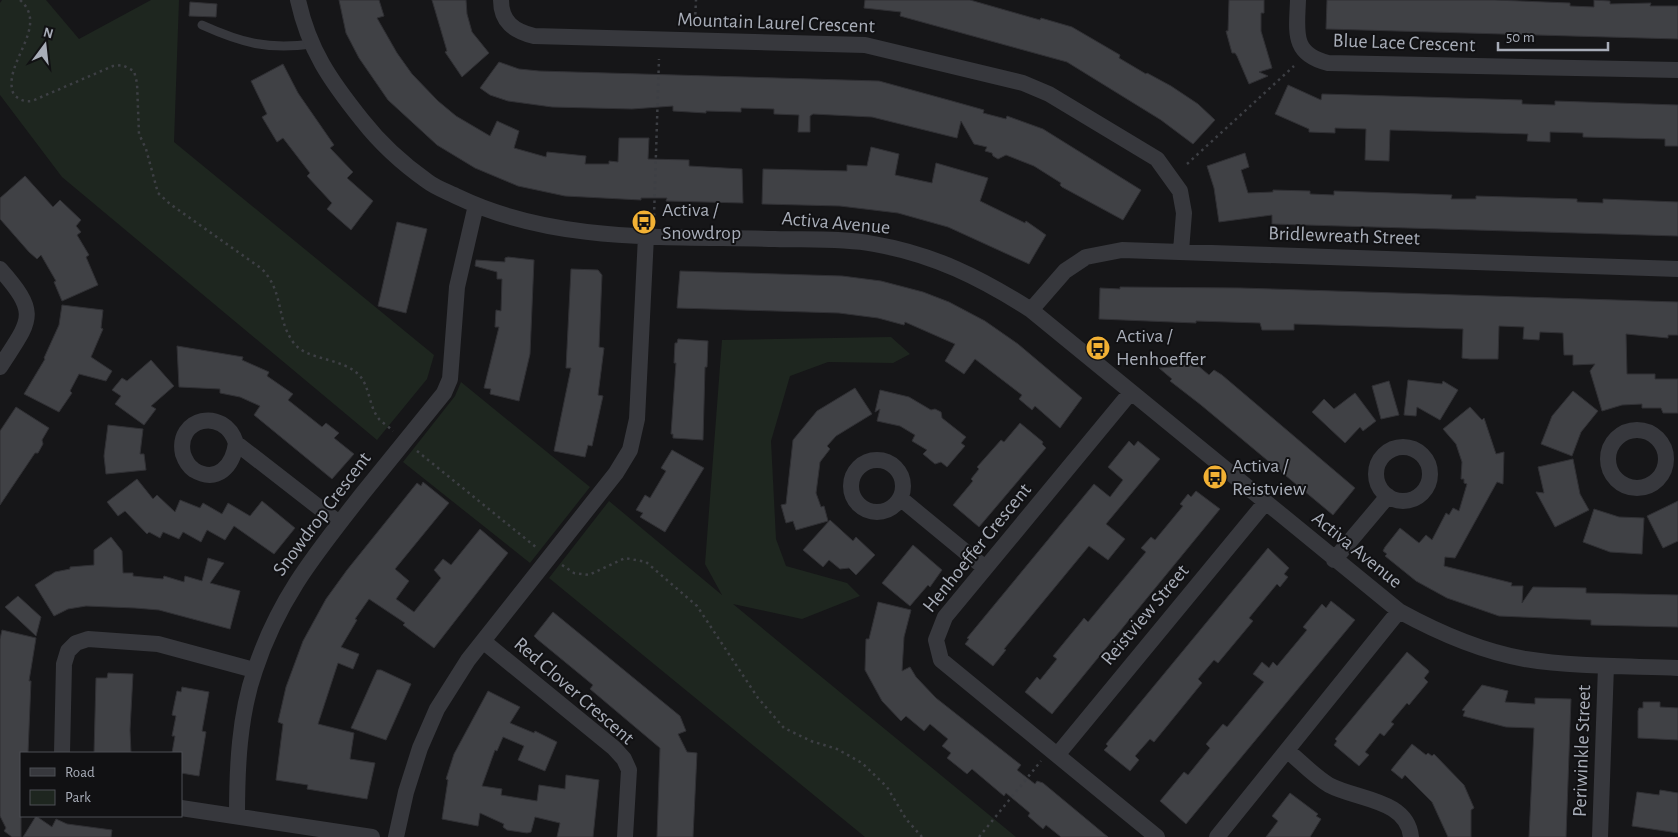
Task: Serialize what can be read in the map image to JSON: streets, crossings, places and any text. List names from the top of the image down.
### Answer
{
  "streets": {
    "street": [
      "Mountain Laurel Crescent",
      "Blue Lace Crescent",
      "Activa Avenue",
      "Bridlewreath Street",
      "Snowdrop Crescent",
      "Henhoeffer Crescent",
      "Reistview Street",
      "Red Clover Crescent",
      "Periwinkle Street"
    ]
  },
  "crossings": [
    ["Mountain Laurel Crescent", "Bridlewreath Street"],
    ["Activa Avenue", "Bridlewreath Street"],
    ["Activa Avenue", "Snowdrop Crescent"],
    ["Activa Avenue", "Henhoeffer Crescent"],
    ["Activa Avenue", "Reistview Street"],
    ["Activa Avenue", "Periwinkle Street"],
    ["Henhoeffer Crescent", "Reistview Street"]
  ],
  "places": {
    "bus stop": ["Activa / Snowdrop", "Activa / Henhoeffer", "Activa / Reistview"]
  },
  "legend": ["Road", "Park"],
  "scale_bar": "50 m",
  "north": "top"
}
